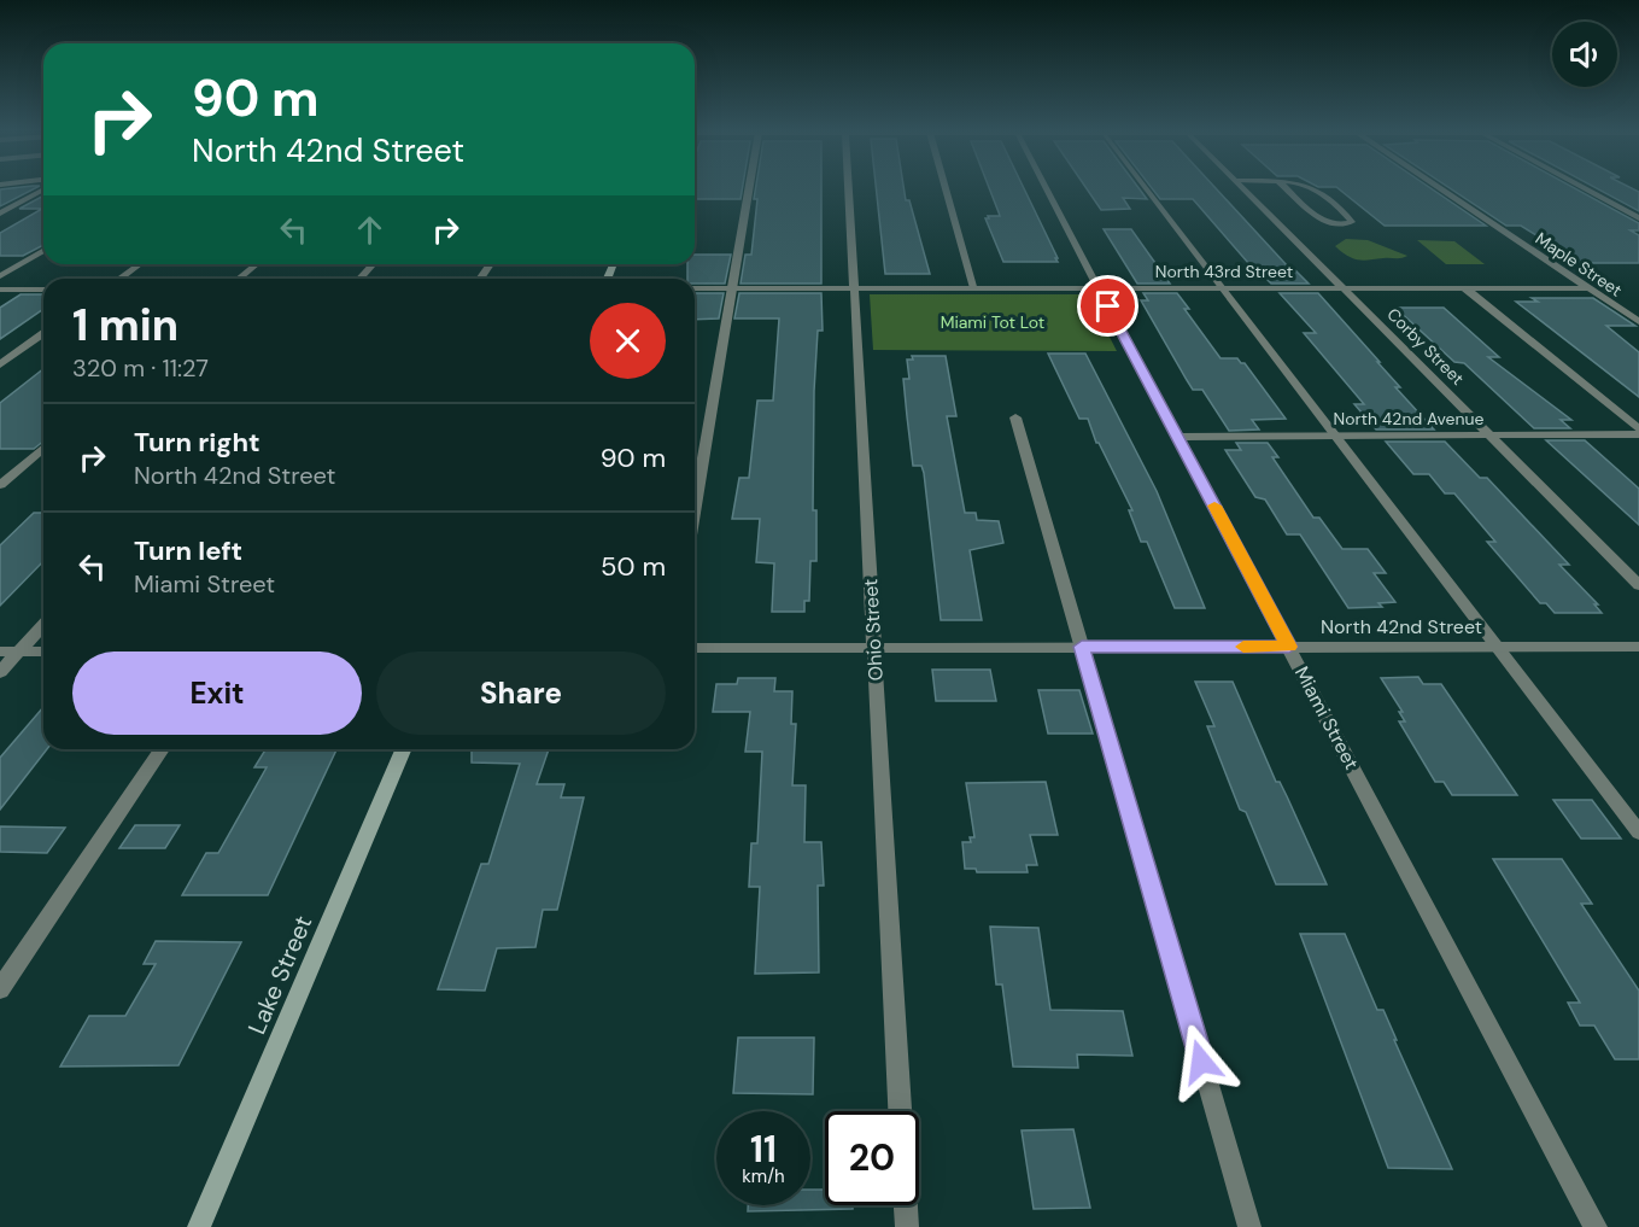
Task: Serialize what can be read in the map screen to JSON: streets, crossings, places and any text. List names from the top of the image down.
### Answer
{
  "streets": {
    "main road": ["Lake Street"],
    "street": [
      "Maple Street",
      "North 43rd Street",
      "Corby Street",
      "North 42nd Avenue",
      "North 42nd Street",
      "Ohio Street",
      "Miami Street"
    ]
  },
  "crossings": [
    ["Maple Street", "North 43rd Street"],
    ["North 43rd Street", "Corby Street"],
    ["North 43rd Street", "Ohio Street"],
    ["North 43rd Street", "Miami Street"],
    ["Corby Street", "North 42nd Avenue"],
    ["North 42nd Avenue", "Miami Street"],
    ["North 42nd Street", "Ohio Street"],
    ["North 42nd Street", "Miami Street"]
  ],
  "parks": ["Miami Tot Lot"],
  "page": {
    "turn": ["90 m", "North 42nd Street"],
    "heading": ["1 min", "320 m · 11:27"],
    "list": [
      {
        "name": "Turn right",
        "note": "North 42nd Street",
        "value": "90 m"
      },
      {
        "name": "Turn left",
        "note": "Miami Street",
        "value": "50 m"
      }
    ],
    "buttons": ["Exit", "Share"],
    "speed": "11 km/h",
    "limit": "20"
  }
}
